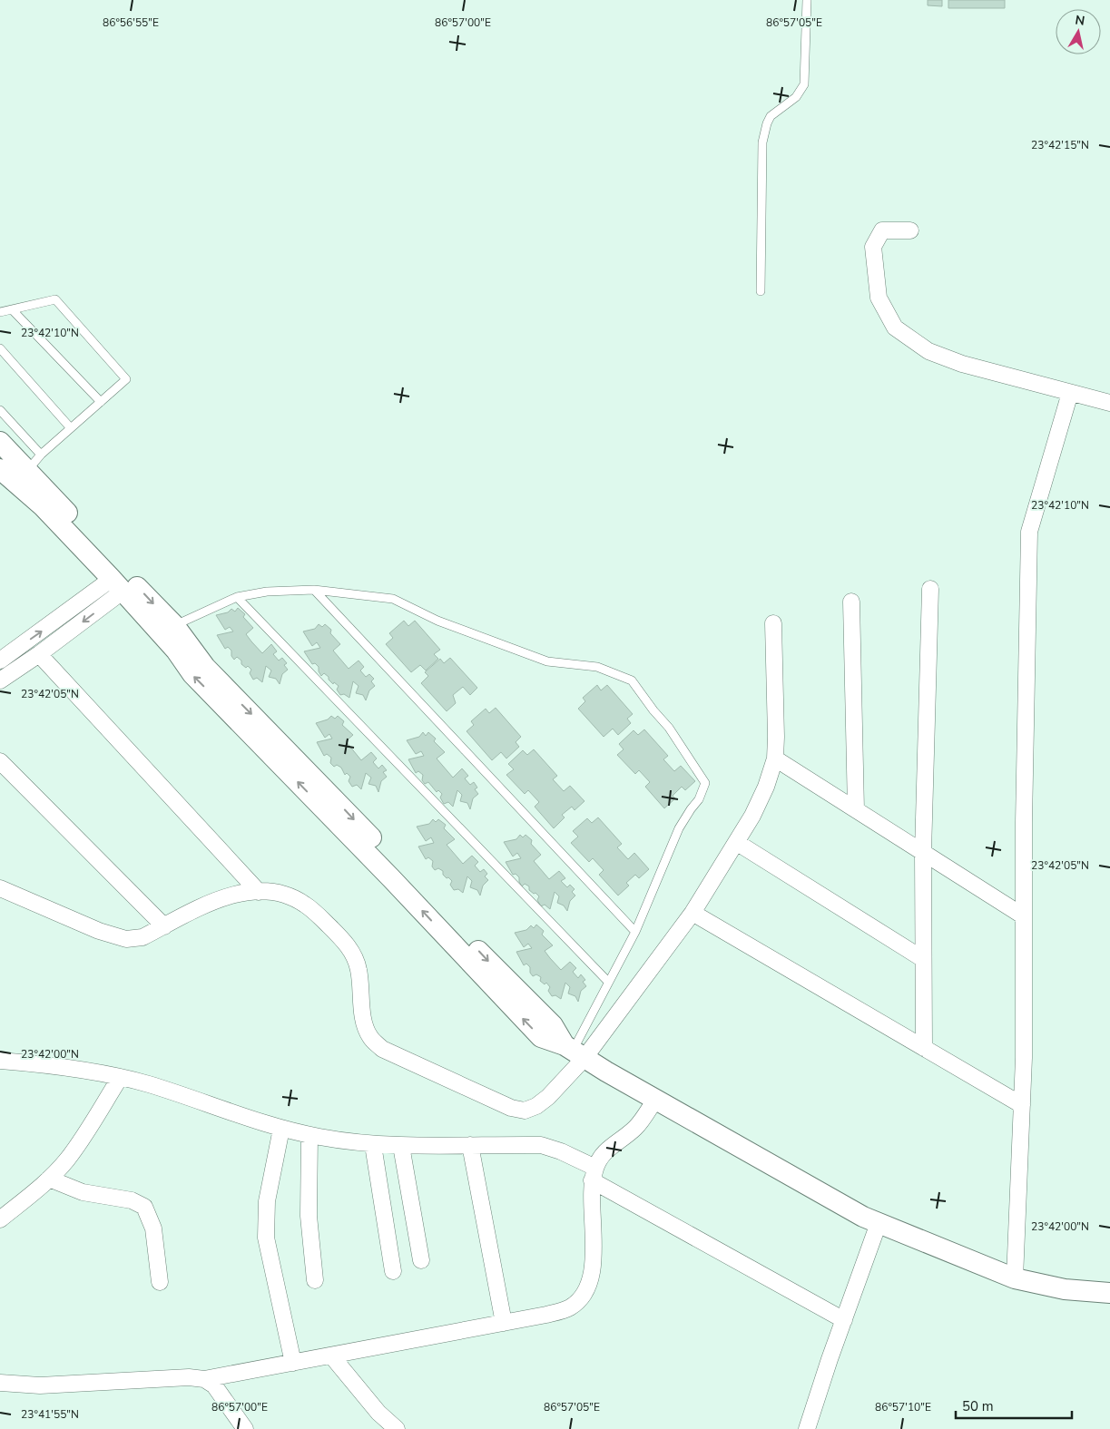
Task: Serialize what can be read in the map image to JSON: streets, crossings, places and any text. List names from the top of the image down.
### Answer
{
  "scale_bar": "50 m",
  "north": "top",
  "coordinates": [
    "86°56'55\"E",
    "86°57'00\"E",
    "86°57'05\"E",
    "23°42'15\"N",
    "23°42'10\"N",
    "23°42'05\"N",
    "23°42'00\"N",
    "86°57'10\"E",
    "23°41'55\"N"
  ]
}
